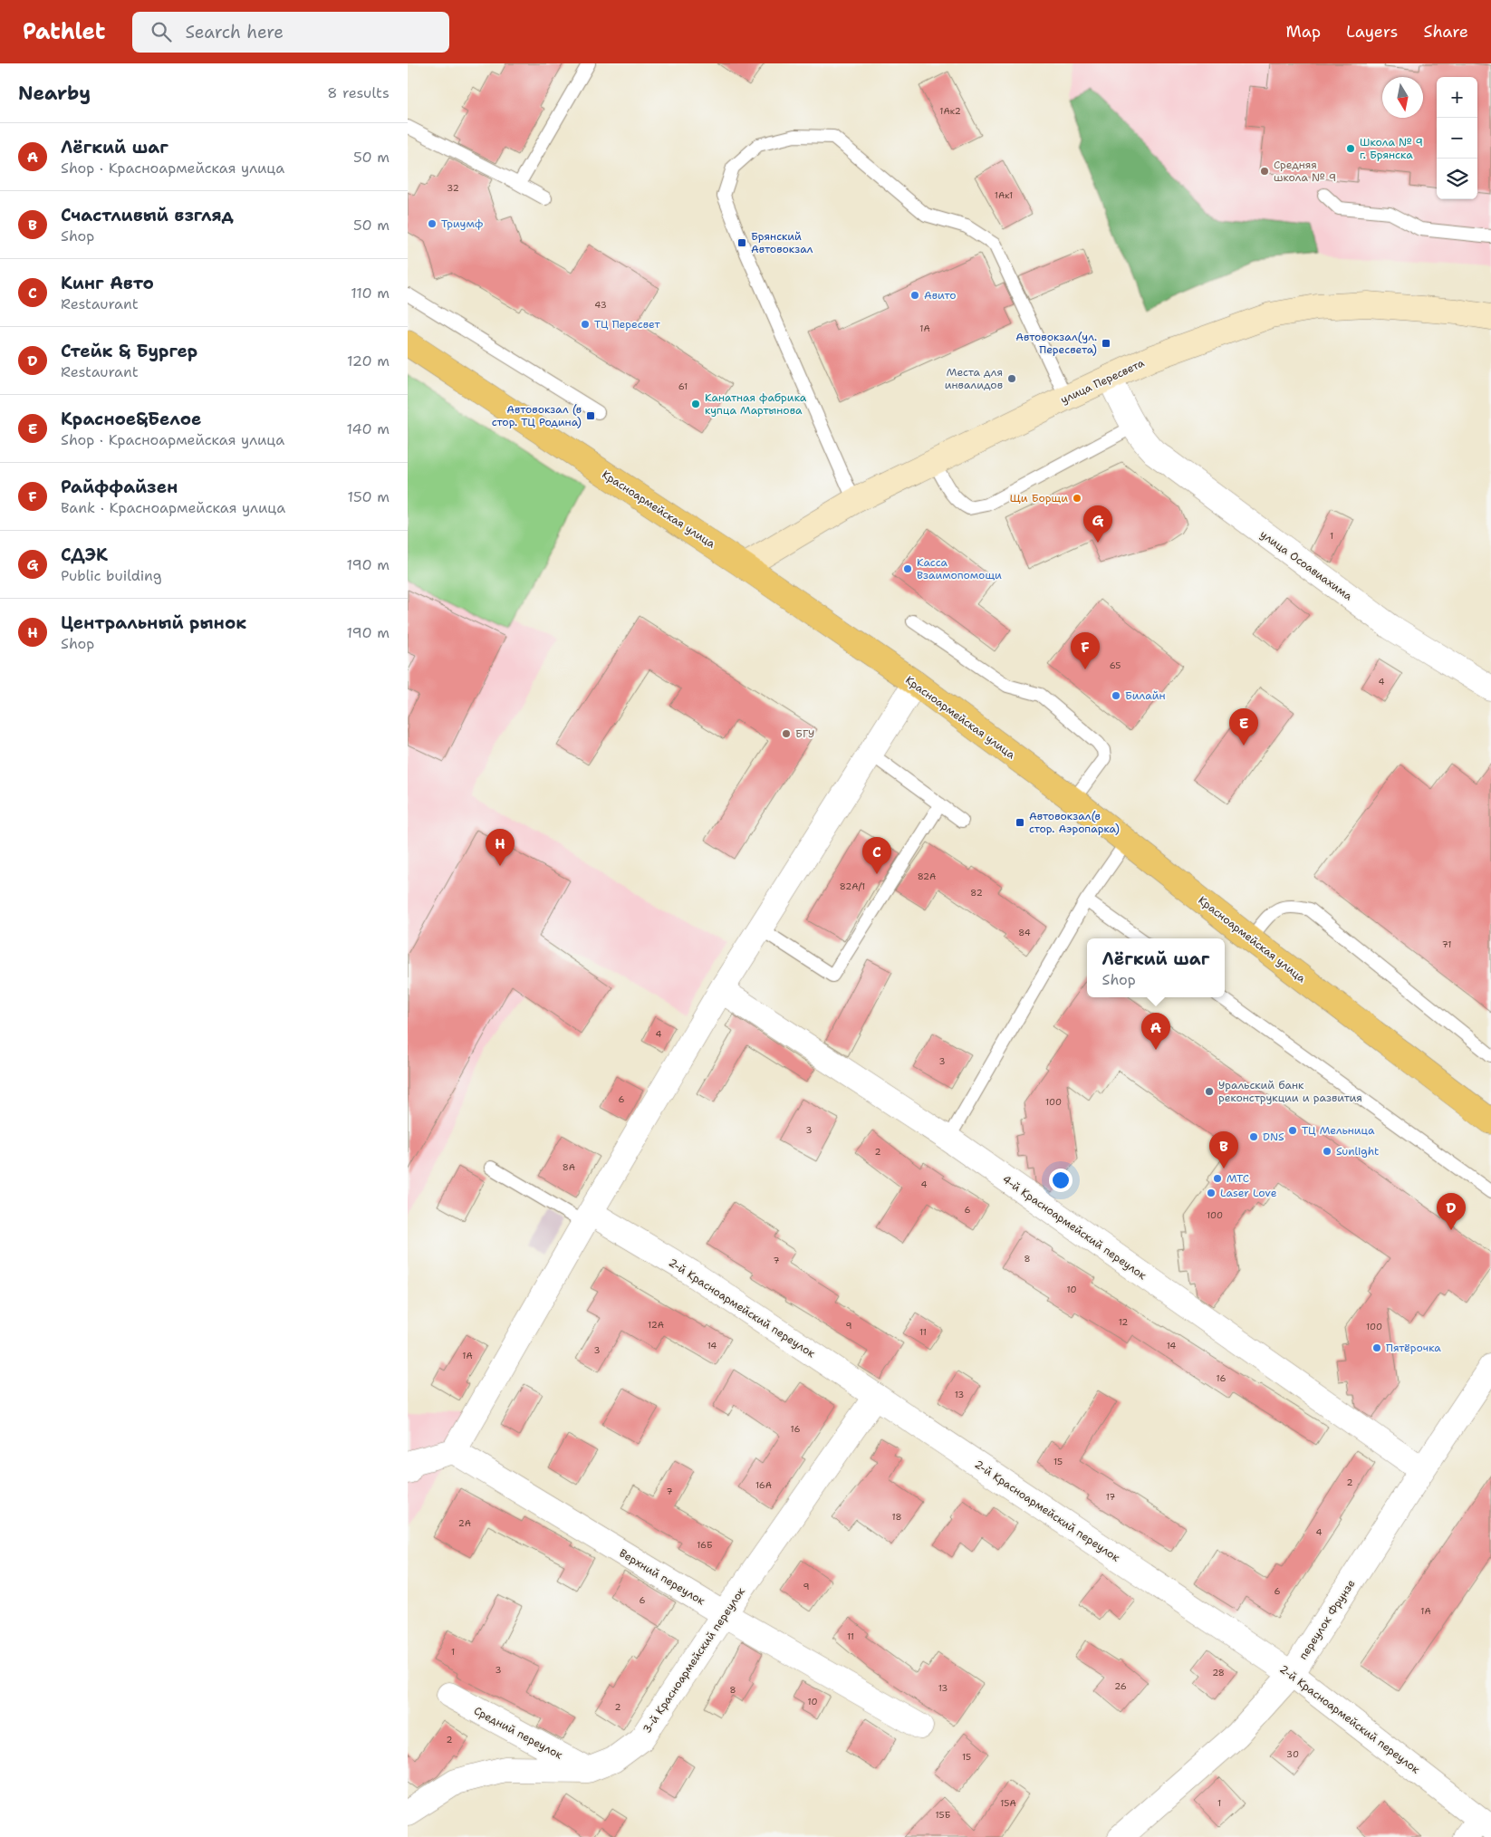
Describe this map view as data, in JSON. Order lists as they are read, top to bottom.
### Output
{
  "streets": {
    "main road": ["улица Пересвета", "Красноармейская улица"],
    "street": [
      "улица Осоавиахима",
      "4-й Красноармейский переулок",
      "2-й Красноармейский переулок",
      "Верхний переулок",
      "переулок Фрунзе",
      "3-й Красноармейский переулок",
      "Средний переулок"
    ]
  },
  "crossings": [
    ["улица Пересвета", "Красноармейская улица"],
    ["улица Пересвета", "улица Осоавиахима"],
    ["4-й Красноармейский переулок", "переулок Фрунзе"],
    ["2-й Красноармейский переулок", "переулок Фрунзе"],
    ["2-й Красноармейский переулок", "3-й Красноармейский переулок"],
    ["Верхний переулок", "3-й Красноармейский переулок"],
    ["3-й Красноармейский переулок", "Средний переулок"]
  ],
  "places": {
    "other": [
      "Школа № 9 г. Брянска",
      "Средняя школа № 9",
      "Триумф",
      "Авито",
      "ТЦ Пересвет",
      "Места для инвалидов",
      "Канатная фабрика купца Мартынова",
      "Щи Борщи",
      "Касса Взаимопомощи",
      "Билайн",
      "БГУ",
      "Уральский банк реконструкции и развития",
      "ТЦ Мельница",
      "DNS",
      "Sunlight",
      "МТС",
      "Laser Love",
      "Пятёрочка"
    ],
    "transit": [
      "Брянский Автовокзал",
      "Автовокзал(ул. Пересвета)",
      "Автовокзал (в стор. ТЦ Родина)",
      "Автовокзал(в стор. Аэропарка)"
    ]
  },
  "house_numbers": [
    "1Ак2",
    "32",
    "1Ак1",
    "43",
    "1А",
    "61",
    "1",
    "65",
    "4",
    "82А",
    "82А/1",
    "82",
    "84",
    "71",
    "4",
    "3",
    "6",
    "100",
    "3",
    "2",
    "8А",
    "4",
    "6",
    "100",
    "8",
    "7",
    "10",
    "12",
    "12А",
    "9",
    "100",
    "11",
    "14",
    "14",
    "3",
    "1А",
    "16",
    "13",
    "16",
    "15",
    "2",
    "16А",
    "7",
    "17",
    "18",
    "2А",
    "4",
    "16Б",
    "9",
    "6",
    "6",
    "1А",
    "11",
    "1",
    "3",
    "28",
    "26",
    "13",
    "8",
    "10",
    "2",
    "2",
    "30",
    "15",
    "15А",
    "1",
    "15Б"
  ],
  "north": "bottom",
  "page": {
    "header": "Pathlet",
    "search": "Search here",
    "nav": ["Map", "Layers", "Share"],
    "heading": ["Nearby", "8 results"],
    "map_buttons": ["+", "−"],
    "list": [
      {
        "mark": "A",
        "name": "Лёгкий шаг",
        "note": "Shop · Красноармейская улица",
        "value": "50 m"
      },
      {
        "mark": "B",
        "name": "Счастливый взгляд",
        "note": "Shop",
        "value": "50 m"
      },
      {
        "mark": "C",
        "name": "Кинг Авто",
        "note": "Restaurant",
        "value": "110 m"
      },
      {
        "mark": "D",
        "name": "Стейк & Бургер",
        "note": "Restaurant",
        "value": "120 m"
      },
      {
        "mark": "E",
        "name": "Красное&Белое",
        "note": "Shop · Красноармейская улица",
        "value": "140 m"
      },
      {
        "mark": "F",
        "name": "Райффайзен",
        "note": "Bank · Красноармейская улица",
        "value": "150 m"
      },
      {
        "mark": "G",
        "name": "СДЭК",
        "note": "Public building",
        "value": "190 m"
      },
      {
        "mark": "H",
        "name": "Центральный рынок",
        "note": "Shop",
        "value": "190 m"
      }
    ],
    "pins": [
      "G",
      "F",
      "E",
      "H",
      "C",
      "A",
      "B",
      "D"
    ],
    "popup": ["Лёгкий шаг", "Shop"]
  }
}
